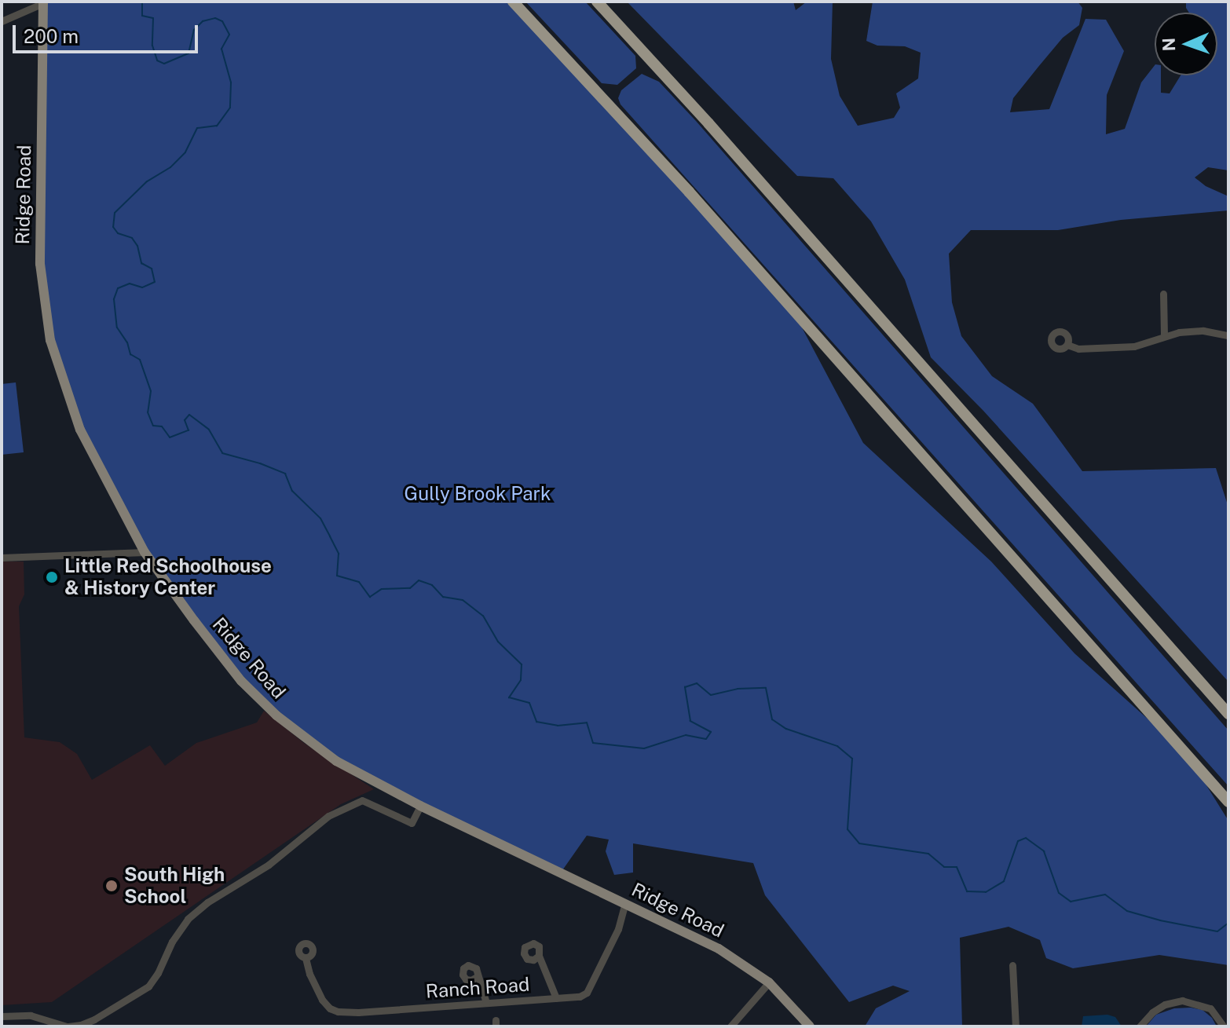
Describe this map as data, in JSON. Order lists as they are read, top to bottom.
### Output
{
  "streets": {
    "main road": ["Ridge Road"],
    "street": ["Ranch Road"]
  },
  "crossings": [
    ["Ridge Road", "Ranch Road"]
  ],
  "parks": ["Gully Brook Park"],
  "places": ["Little Red Schoolhouse & History Center", "South High School"],
  "scale_bar": "200 m",
  "north": "left"
}
